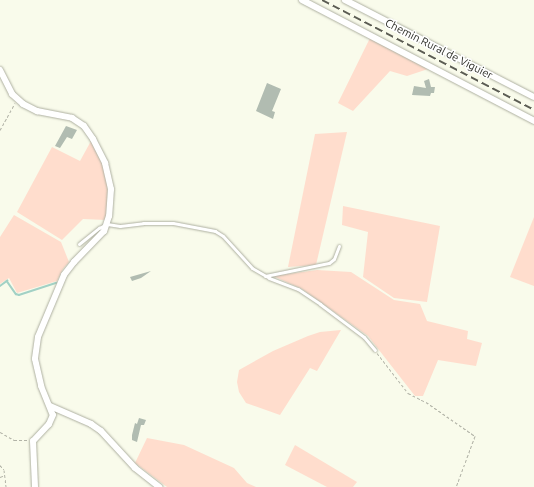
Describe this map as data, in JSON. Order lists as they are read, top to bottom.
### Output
{
  "streets": {
    "street": ["Chemin Rural de Viguier"]
  }
}
